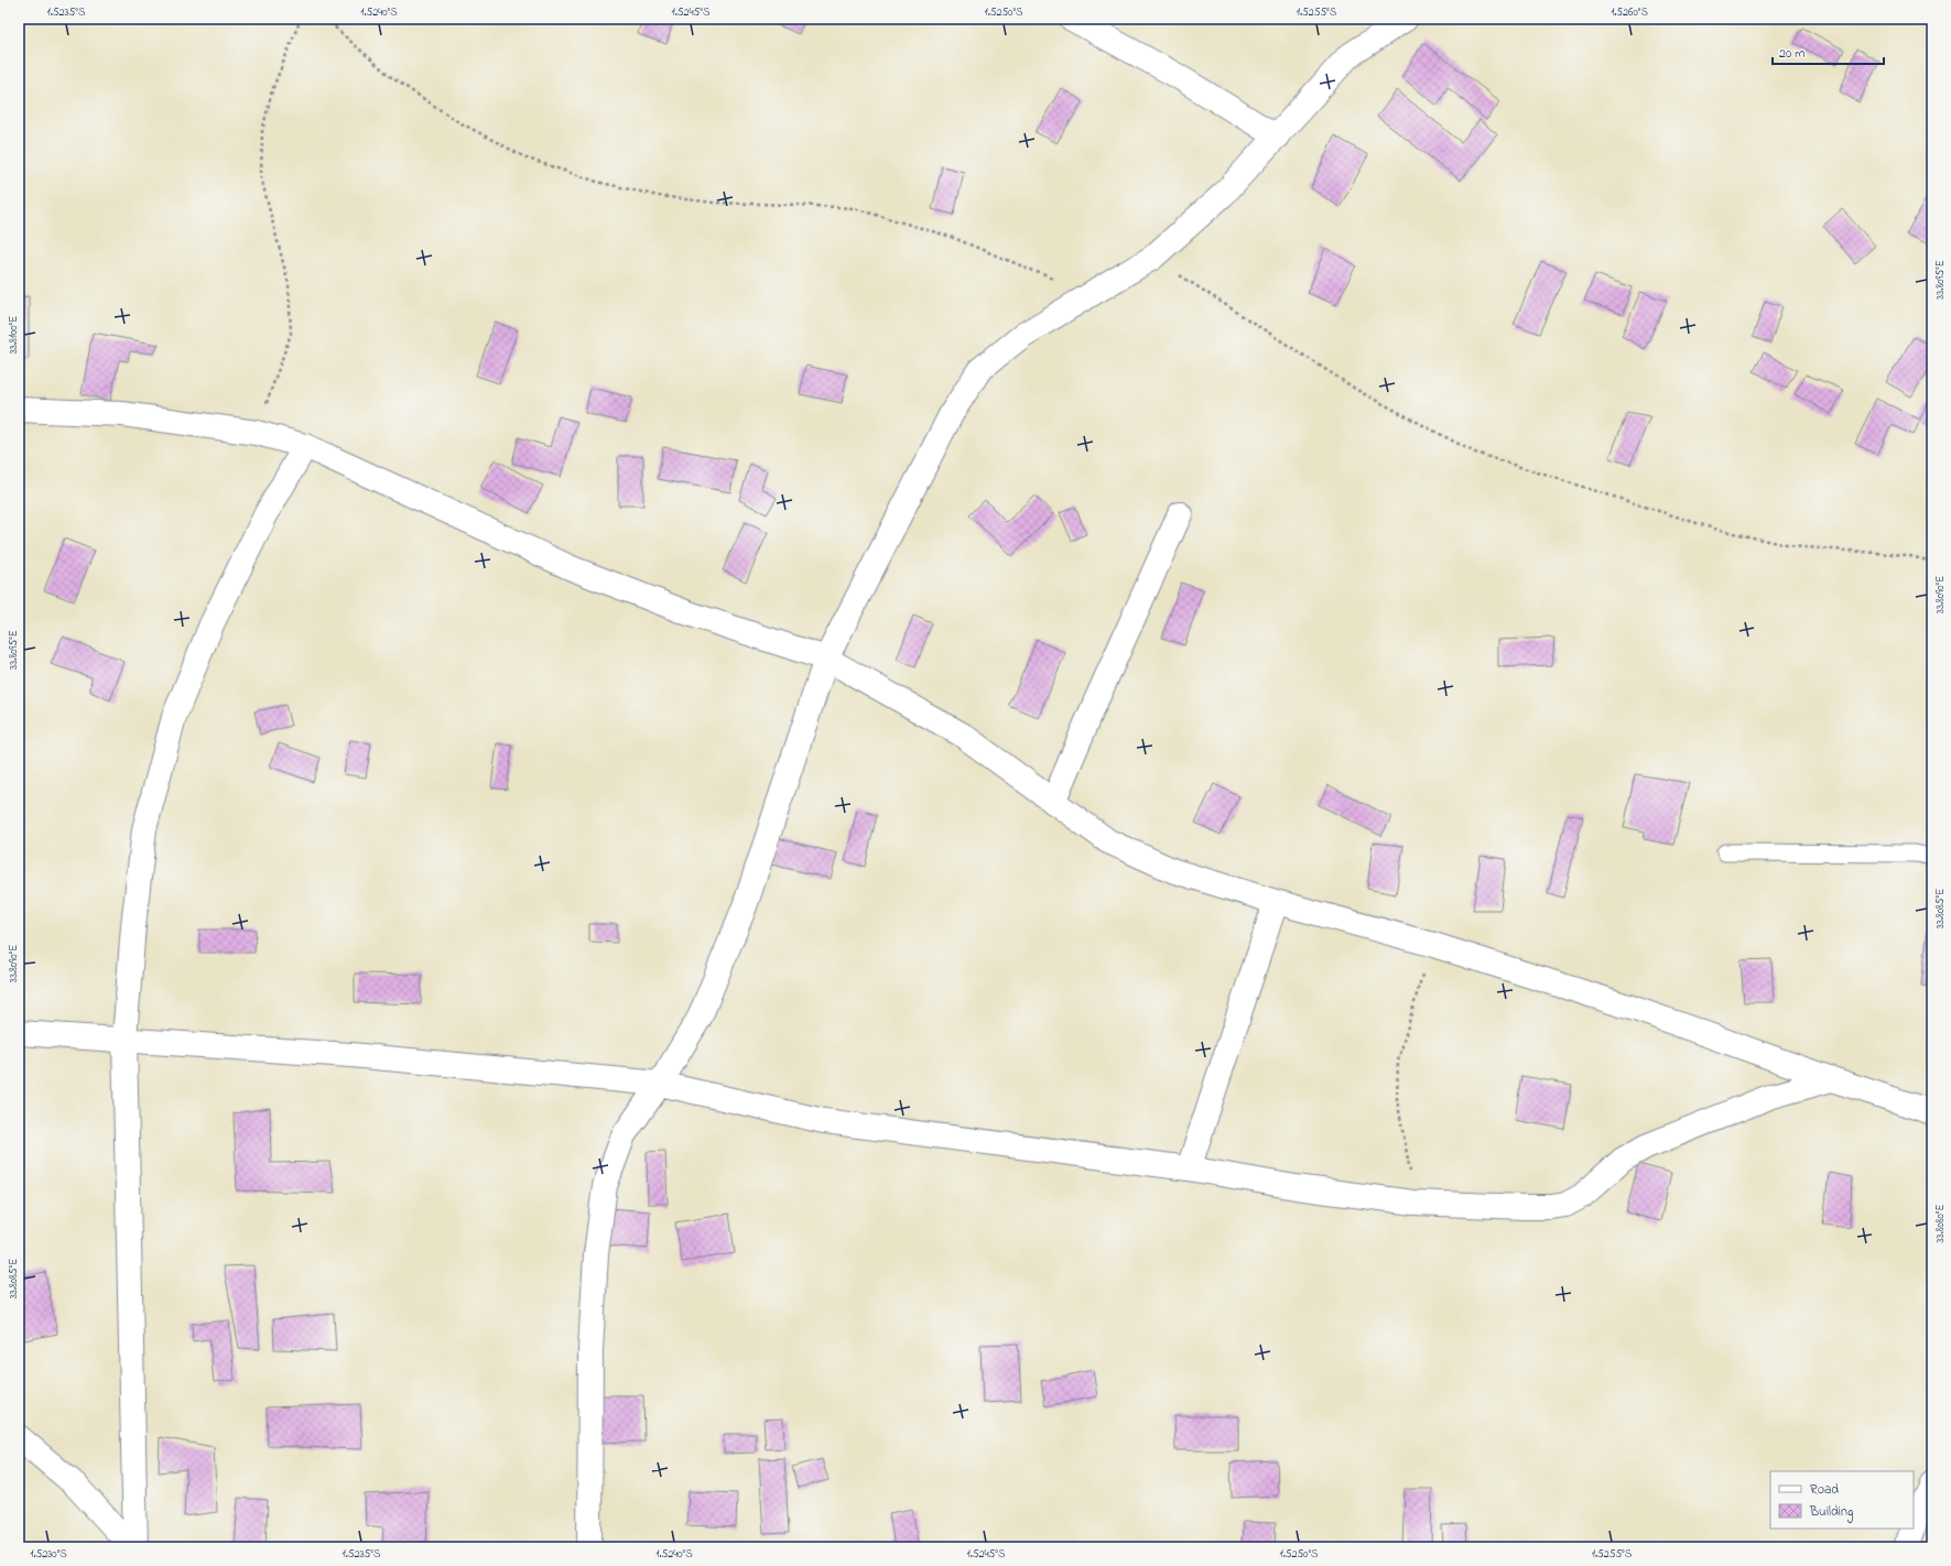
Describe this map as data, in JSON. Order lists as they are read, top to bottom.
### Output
{
  "legend": ["Road", "Building"],
  "scale_bar": "20 m",
  "coordinates": [
    "1.5235°S",
    "1.5240°S",
    "1.5245°S",
    "1.5250°S",
    "1.5255°S",
    "1.5260°S",
    "33.8095°E",
    "33.8100°E",
    "33.8090°E",
    "33.8085°E",
    "33.8080°E",
    "1.5230°S"
  ]
}
